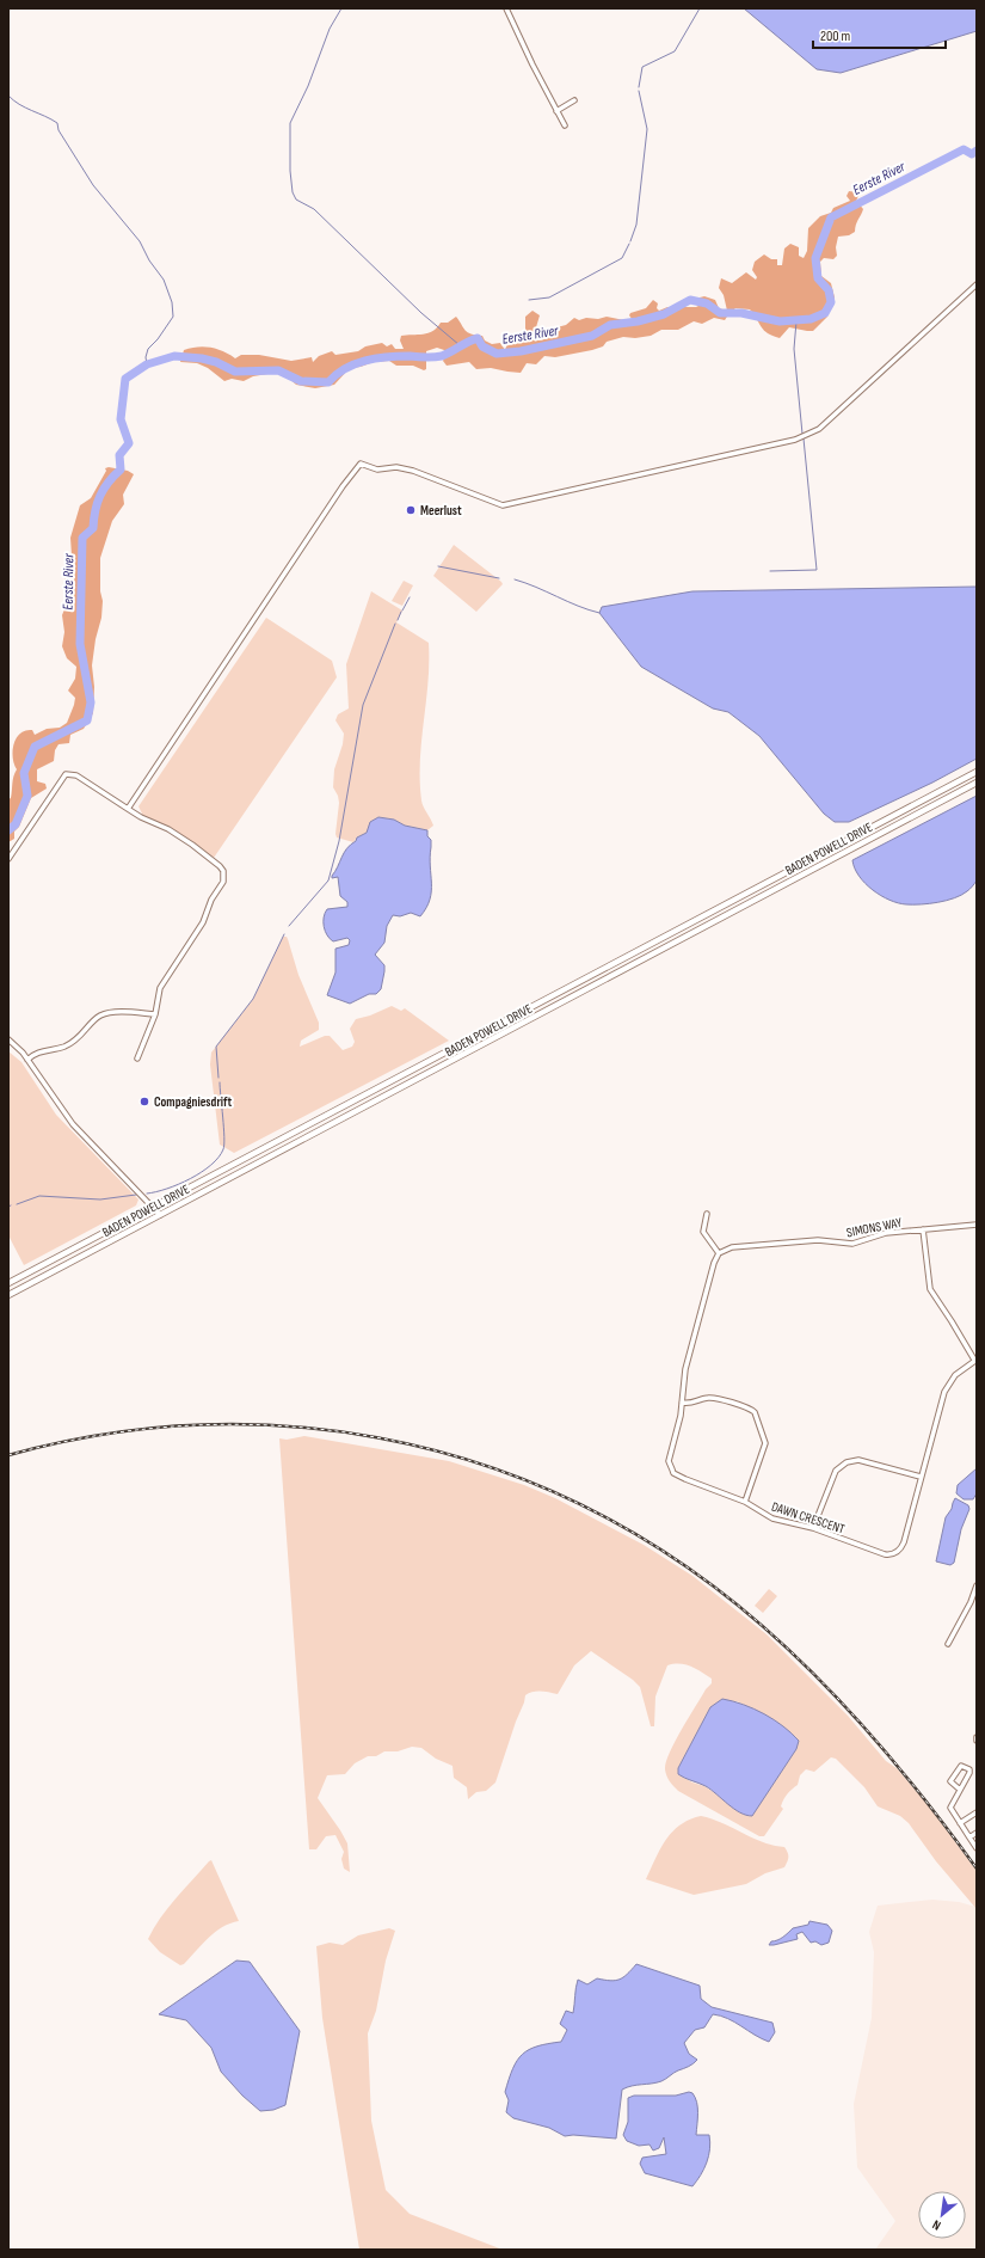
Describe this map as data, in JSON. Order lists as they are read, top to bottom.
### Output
{
  "streets": {
    "main road": ["BADEN POWELL DRIVE"],
    "street": ["SIMONS WAY", "DAWN CRESCENT"]
  },
  "crossings": [
    ["SIMONS WAY", "DAWN CRESCENT"]
  ],
  "water": ["Eerste River"],
  "places": ["Meerlust", "Compagniesdrift"],
  "scale_bar": "200 m",
  "north": "bottom left"
}
